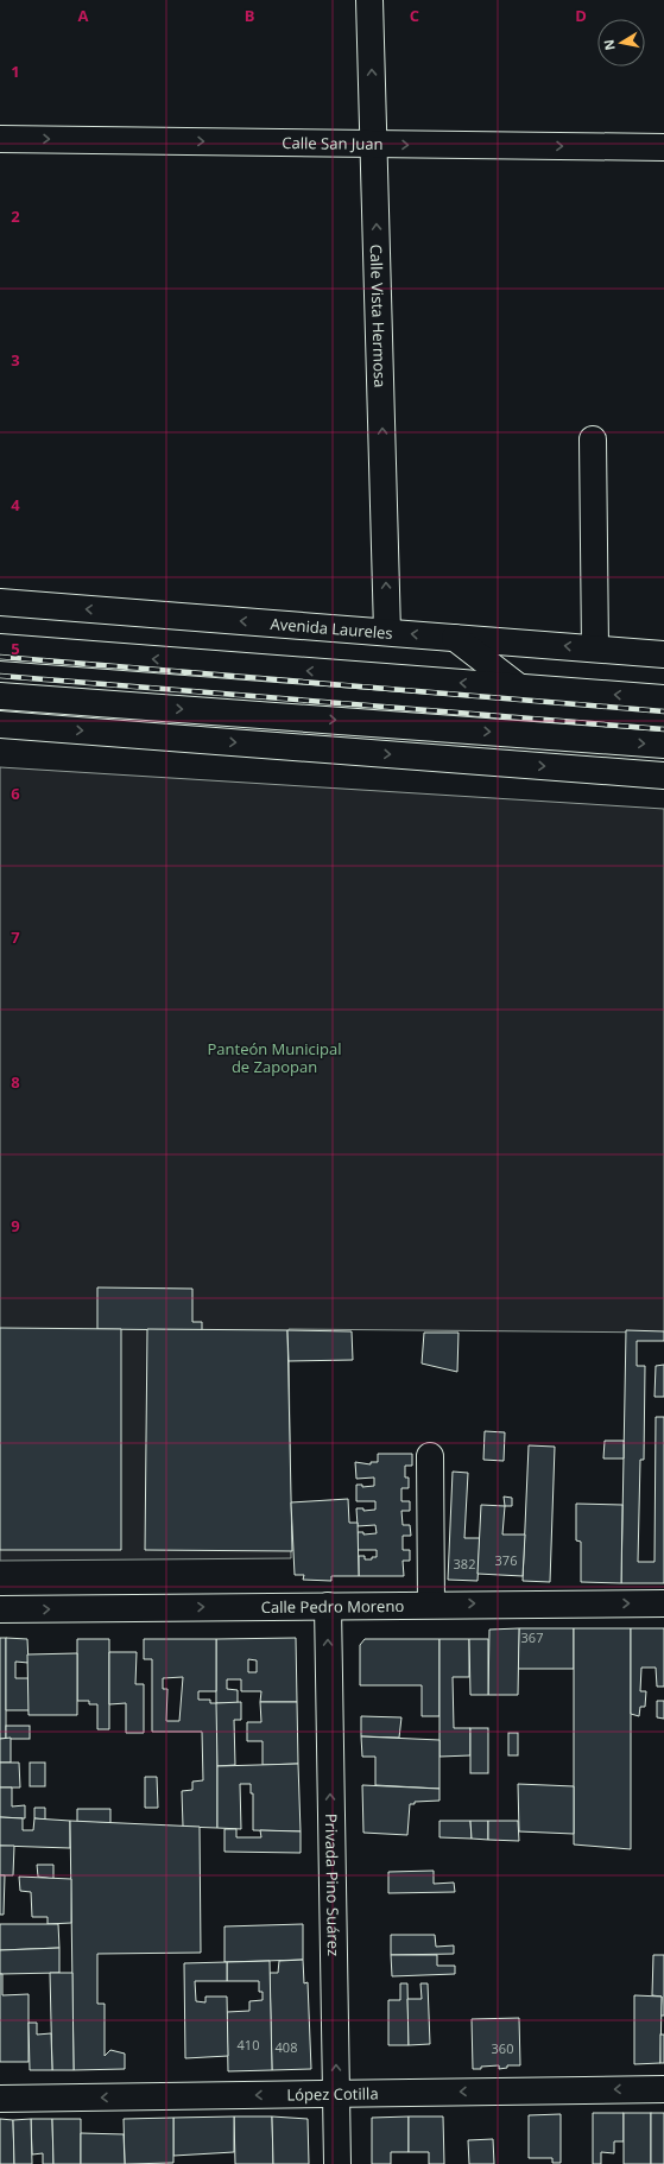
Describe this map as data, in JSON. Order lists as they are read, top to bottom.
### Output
{
  "streets": {
    "street": [
      "Calle San Juan",
      "Calle Vista Hermosa",
      "Avenida Laureles",
      "Calle Pedro Moreno",
      "Privada Pino Suárez",
      "López Cotilla"
    ]
  },
  "crossings": [
    ["Calle San Juan", "Calle Vista Hermosa"],
    ["Calle Vista Hermosa", "Avenida Laureles"],
    ["Calle Pedro Moreno", "Privada Pino Suárez"],
    ["Privada Pino Suárez", "López Cotilla"]
  ],
  "one_way": [
    "Calle San Juan",
    "Calle Vista Hermosa",
    "Calle Pedro Moreno",
    "Privada Pino Suárez",
    "López Cotilla"
  ],
  "parks": ["Panteón Municipal de Zapopan"],
  "house_numbers": [
    "376",
    "382",
    "367",
    "410",
    "408",
    "360"
  ],
  "north": "left",
  "grid": {
    "columns": [
      "A",
      "B",
      "C",
      "D"
    ],
    "rows": [
      "1",
      "2",
      "3",
      "4",
      "5",
      "6",
      "7",
      "8",
      "9"
    ]
  }
}
